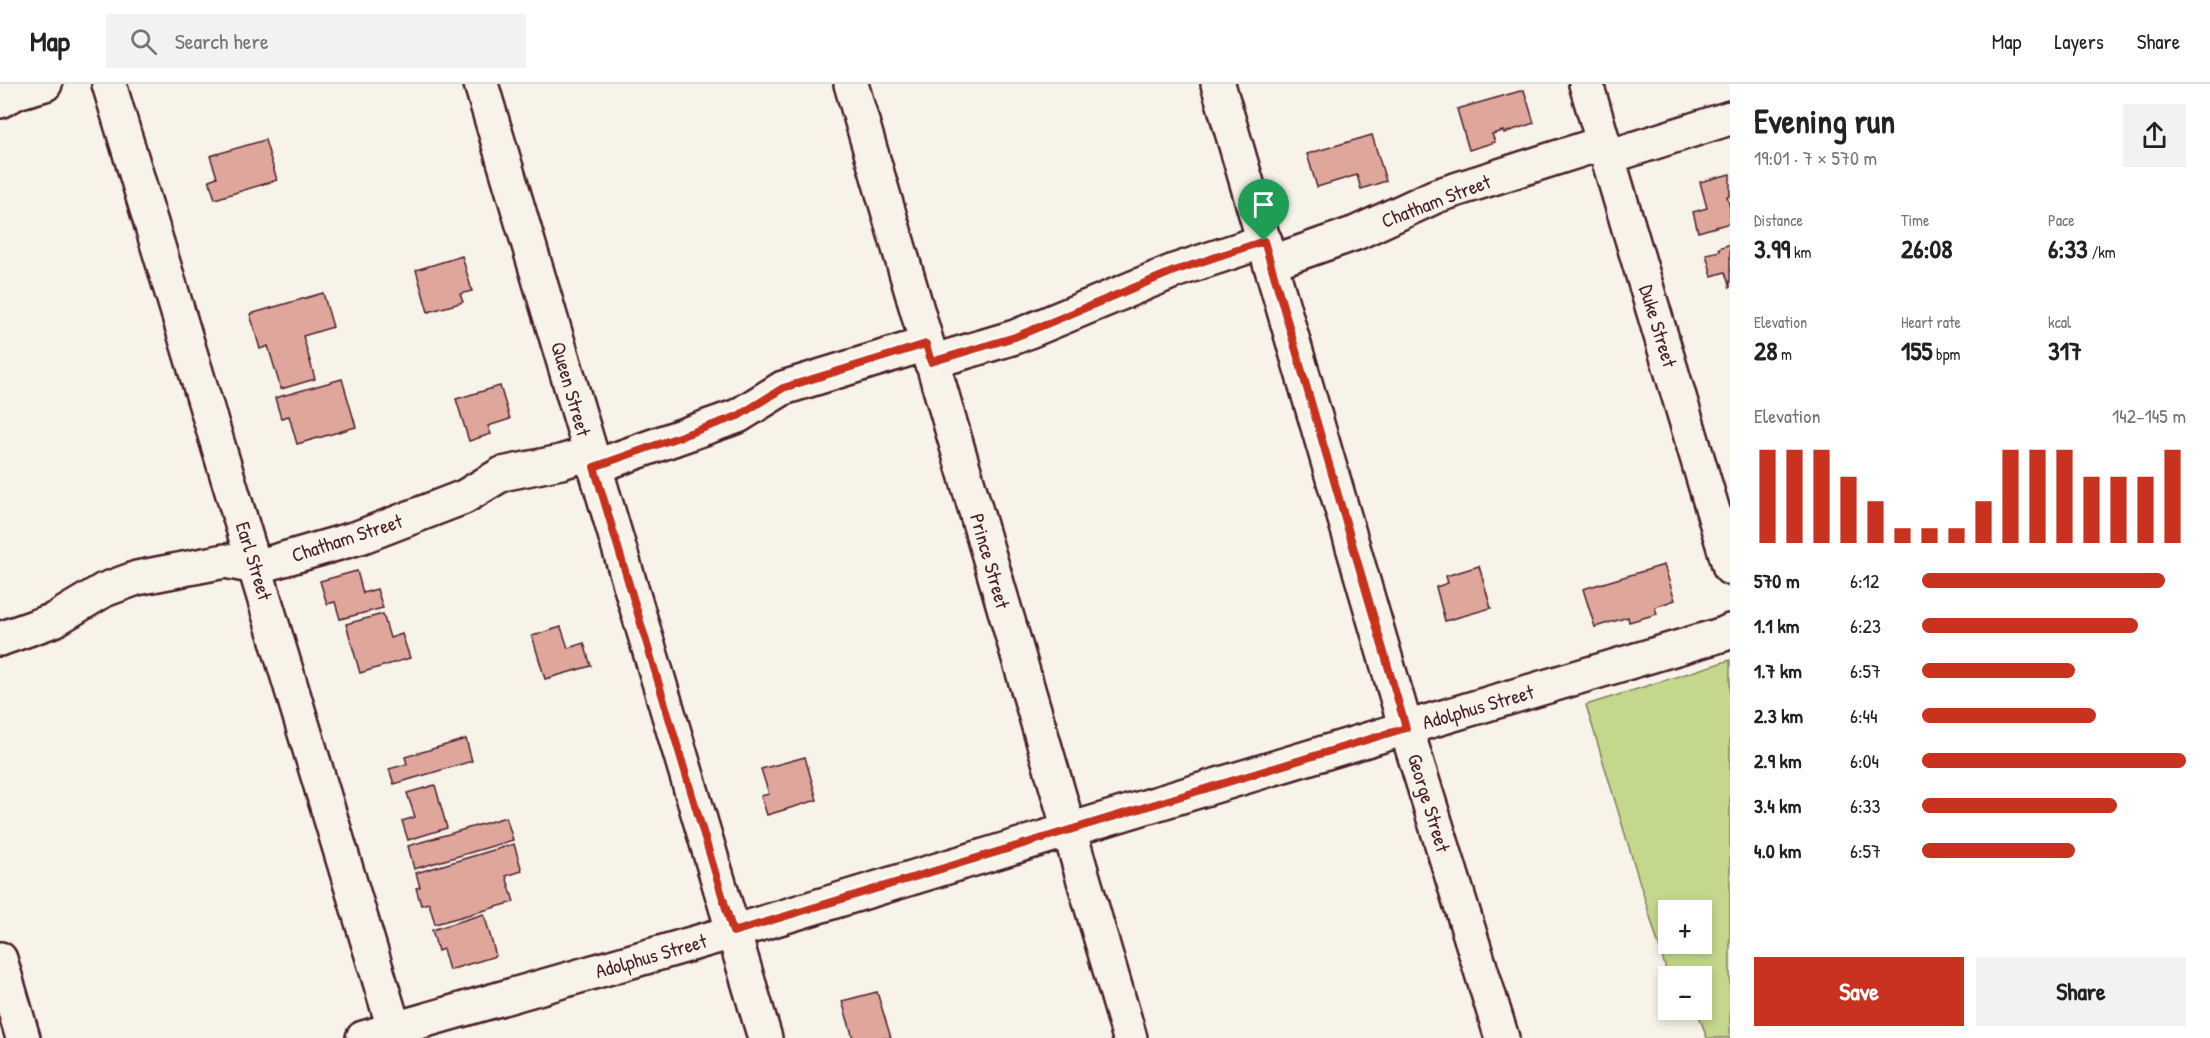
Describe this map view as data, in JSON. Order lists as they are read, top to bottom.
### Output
{
  "streets": {
    "street": [
      "Chatham Street",
      "Duke Street",
      "Queen Street",
      "Earl Street",
      "Prince Street",
      "Adolphus Street",
      "George Street"
    ]
  },
  "crossings": [
    ["Chatham Street", "Duke Street"],
    ["Chatham Street", "Queen Street"],
    ["Chatham Street", "Earl Street"],
    ["Chatham Street", "Prince Street"],
    ["Chatham Street", "George Street"],
    ["Queen Street", "Adolphus Street"],
    ["Earl Street", "Adolphus Street"],
    ["Prince Street", "Adolphus Street"],
    ["Adolphus Street", "George Street"]
  ],
  "page": {
    "header": "Map",
    "search": "Search here",
    "nav": ["Map", "Layers", "Share"],
    "heading": ["Evening run", "19:01 · 7 × 570 m"],
    "stats": [
      ["Distance", "3.99 km"],
      ["Time", "26:08"],
      ["Pace", "6:33 /km"],
      ["Elevation", "28 m"],
      ["Heart rate", "155 bpm"],
      ["kcal", "317"]
    ],
    "chart": ["Elevation", "142–145 m"],
    "list": [
      {
        "name": "570 m",
        "note": "6:12"
      },
      {
        "name": "1.1 km",
        "note": "6:23"
      },
      {
        "name": "1.7 km",
        "note": "6:57"
      },
      {
        "name": "2.3 km",
        "note": "6:44"
      },
      {
        "name": "2.9 km",
        "note": "6:04"
      },
      {
        "name": "3.4 km",
        "note": "6:33"
      },
      {
        "name": "4.0 km",
        "note": "6:57"
      }
    ],
    "map_buttons": ["+", "−"],
    "buttons": ["Save", "Share"]
  }
}
